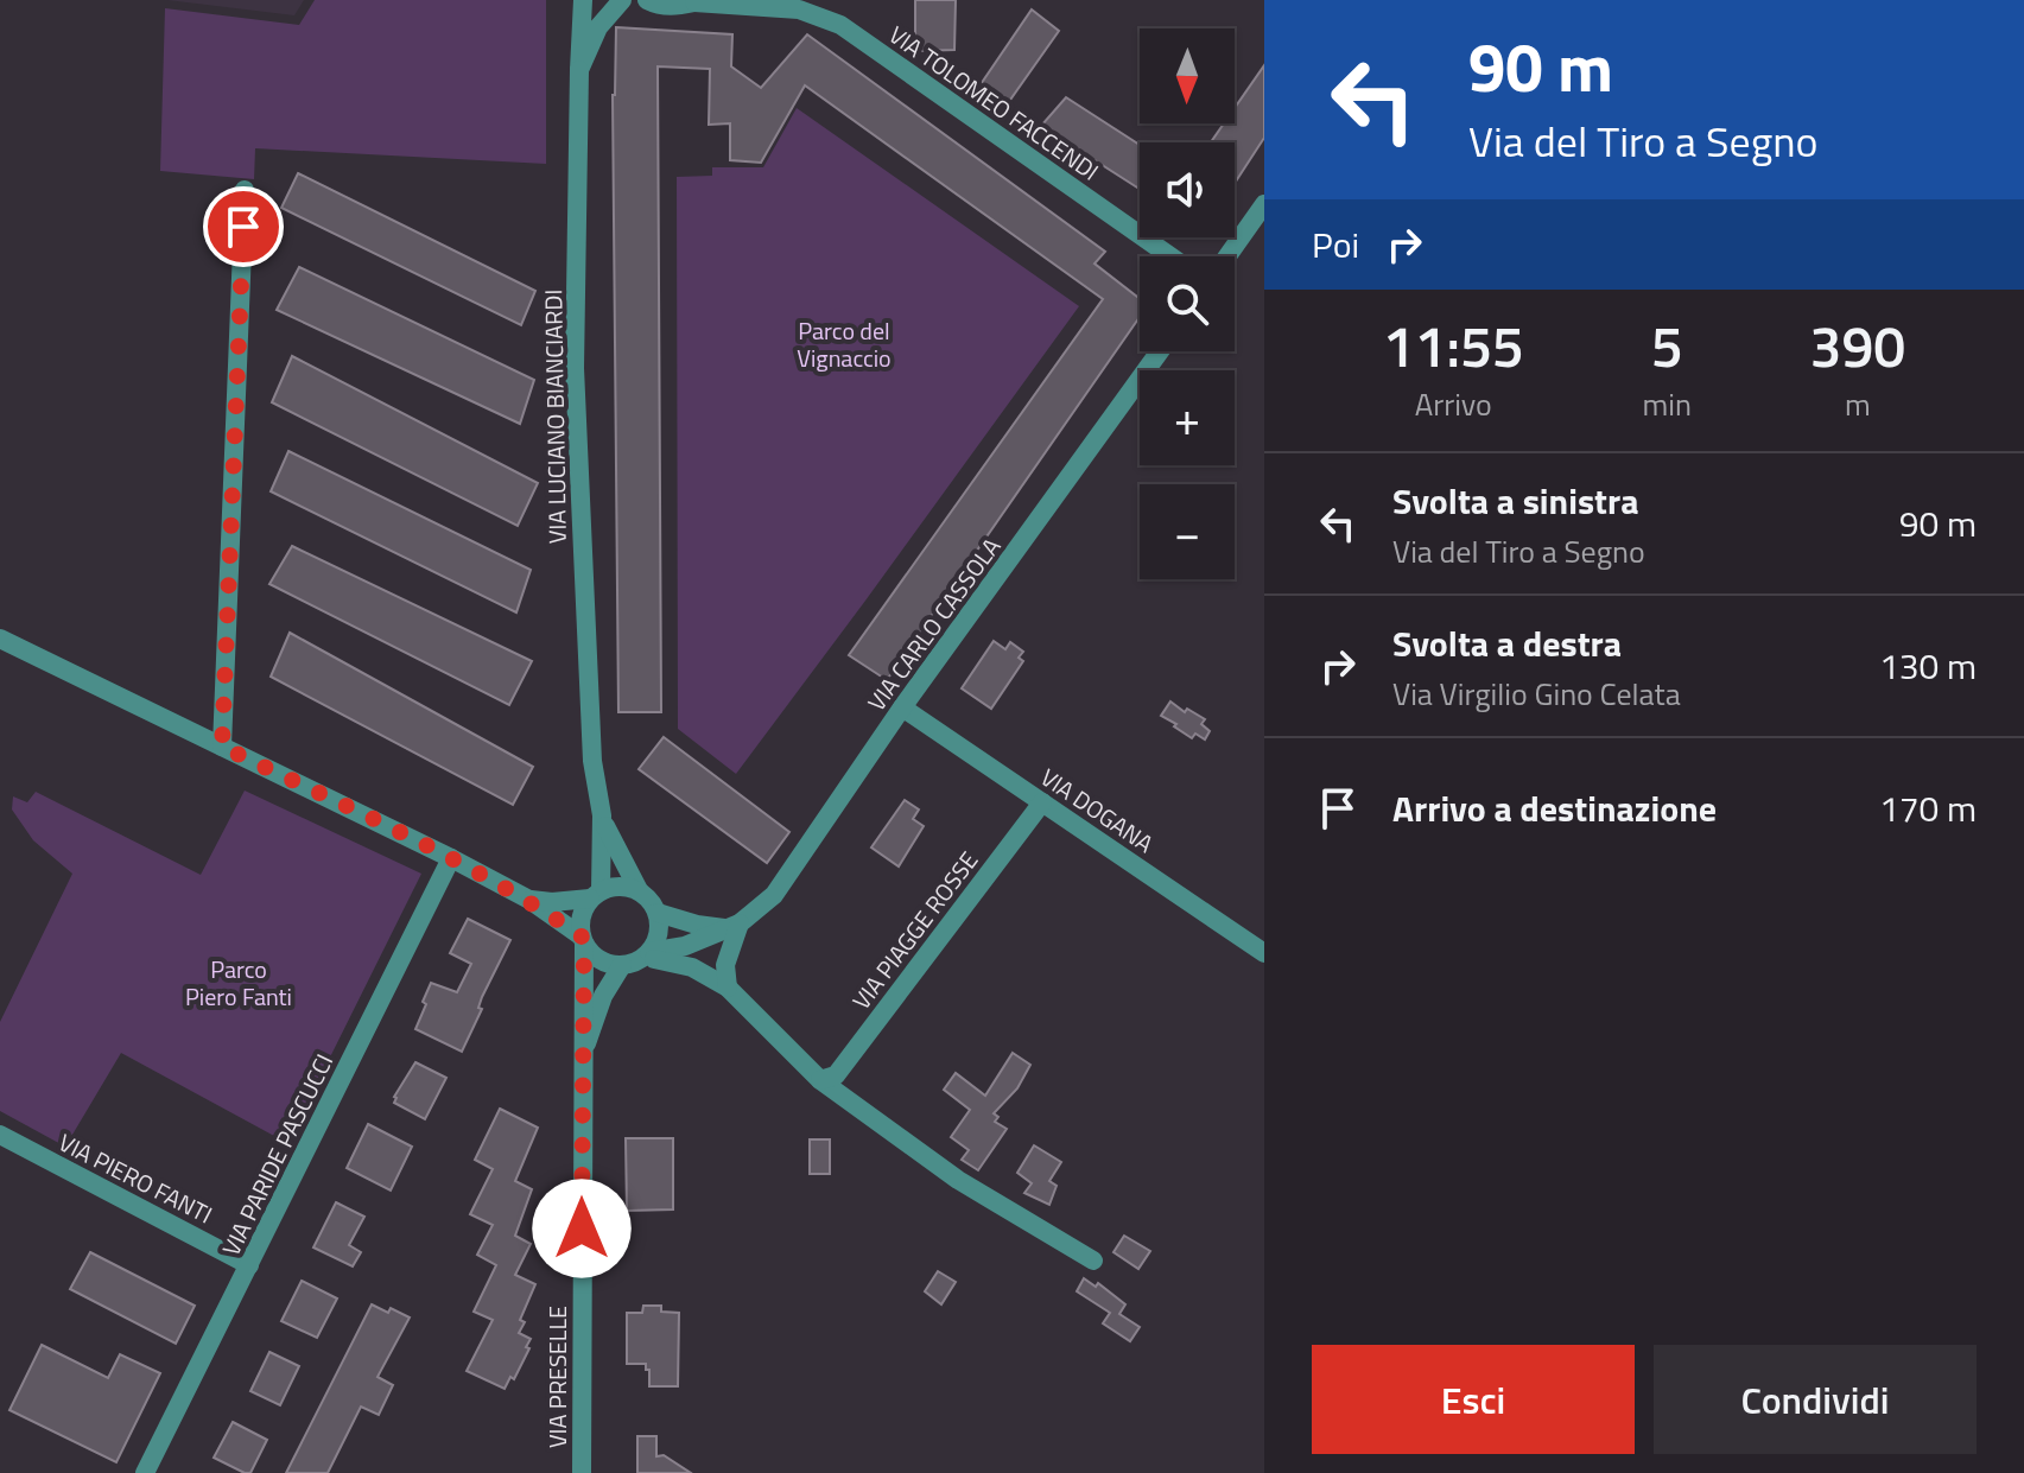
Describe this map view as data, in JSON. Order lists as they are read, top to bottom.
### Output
{
  "streets": {
    "street": [
      "VIA TOLOMEO FACCENDI",
      "VIA LUCIANO BIANCIARDI",
      "VIA CARLO CASSOLA",
      "VIA DOGANA",
      "VIA PIAGGE ROSSE",
      "VIA PARIDE PASCUCCI",
      "VIA PIERO FANTI",
      "VIA PRESELLE"
    ]
  },
  "crossings": [
    ["VIA CARLO CASSOLA", "VIA DOGANA"],
    ["VIA CARLO CASSOLA", "VIA PRESELLE"],
    ["VIA DOGANA", "VIA PIAGGE ROSSE"],
    ["VIA PARIDE PASCUCCI", "VIA PIERO FANTI"]
  ],
  "parks": ["Parco del Vignaccio", "Parco Piero Fanti"],
  "north": "bottom",
  "page": {
    "turn": ["90 m", "Via del Tiro a Segno"],
    "map_buttons": ["+", "−"],
    "then": "Poi",
    "eta": [
      "11:55",
      "Arrivo",
      "5",
      "min",
      "390",
      "m"
    ],
    "list": [
      {
        "name": "Svolta a sinistra",
        "note": "Via del Tiro a Segno",
        "value": "90 m"
      },
      {
        "name": "Svolta a destra",
        "note": "Via Virgilio Gino Celata",
        "value": "130 m"
      },
      {
        "name": "Arrivo a destinazione",
        "value": "170 m"
      }
    ],
    "buttons": ["Esci", "Condividi"]
  }
}
